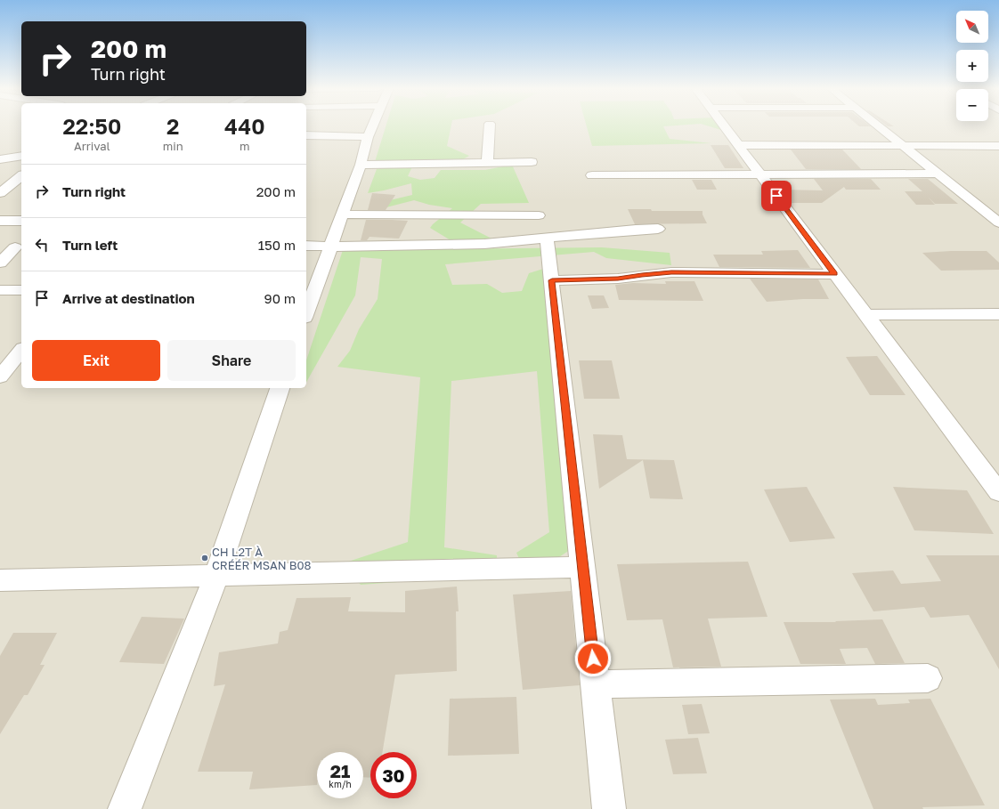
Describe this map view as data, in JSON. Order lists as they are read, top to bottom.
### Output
{
  "places": ["CH L2T À CRÉÉR MSAN B08"],
  "north": "top left",
  "page": {
    "map_buttons": ["+", "−"],
    "turn": ["200 m", "Turn right"],
    "eta": [
      "22:50",
      "Arrival",
      "2",
      "min",
      "440",
      "m"
    ],
    "list": [
      {
        "name": "Turn right",
        "value": "200 m"
      },
      {
        "name": "Turn left",
        "value": "150 m"
      },
      {
        "name": "Arrive at destination",
        "value": "90 m"
      }
    ],
    "buttons": ["Exit", "Share"],
    "speed": "21 km/h",
    "limit": "30"
  }
}
